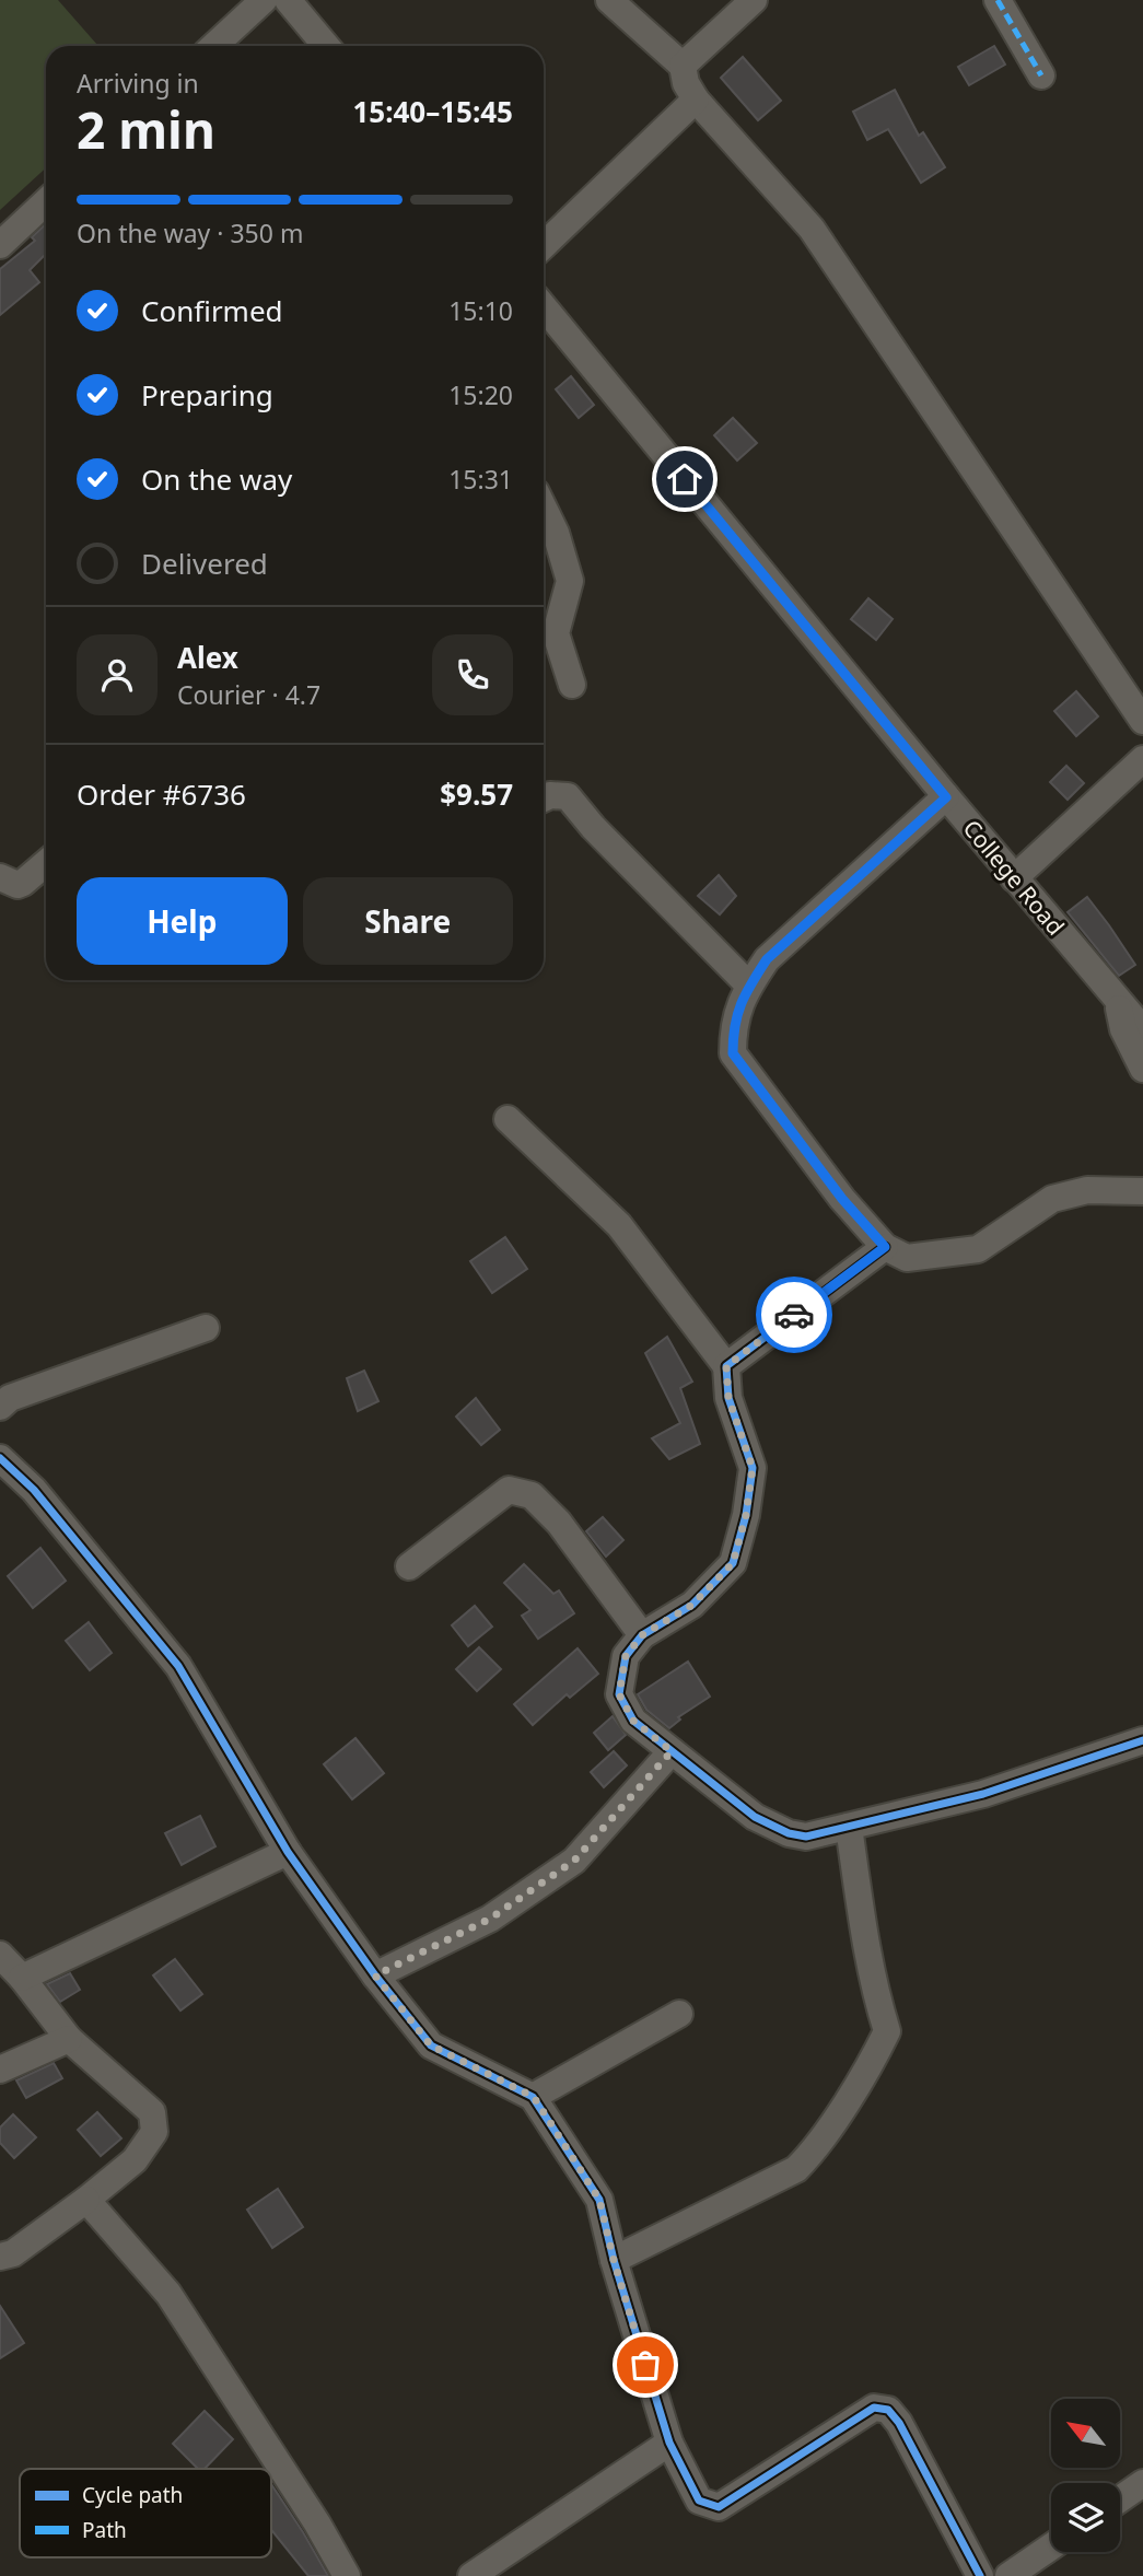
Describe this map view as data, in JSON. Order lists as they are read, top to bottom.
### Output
{
  "streets": {
    "street": ["College Road"]
  },
  "legend": ["Cycle path", "Path"],
  "north": "top left",
  "page": {
    "heading": ["2 min", "Arriving in", "15:40–15:45"],
    "panel": [
      "Alex",
      "Courier · 4.7",
      "Order #6736",
      "$9.57"
    ],
    "bar": "On the way · 350 m",
    "list": [
      ["Confirmed", "15:10"],
      ["Preparing", "15:20"],
      ["On the way", "15:31"],
      "Delivered"
    ],
    "buttons": ["Help", "Share"]
  }
}
